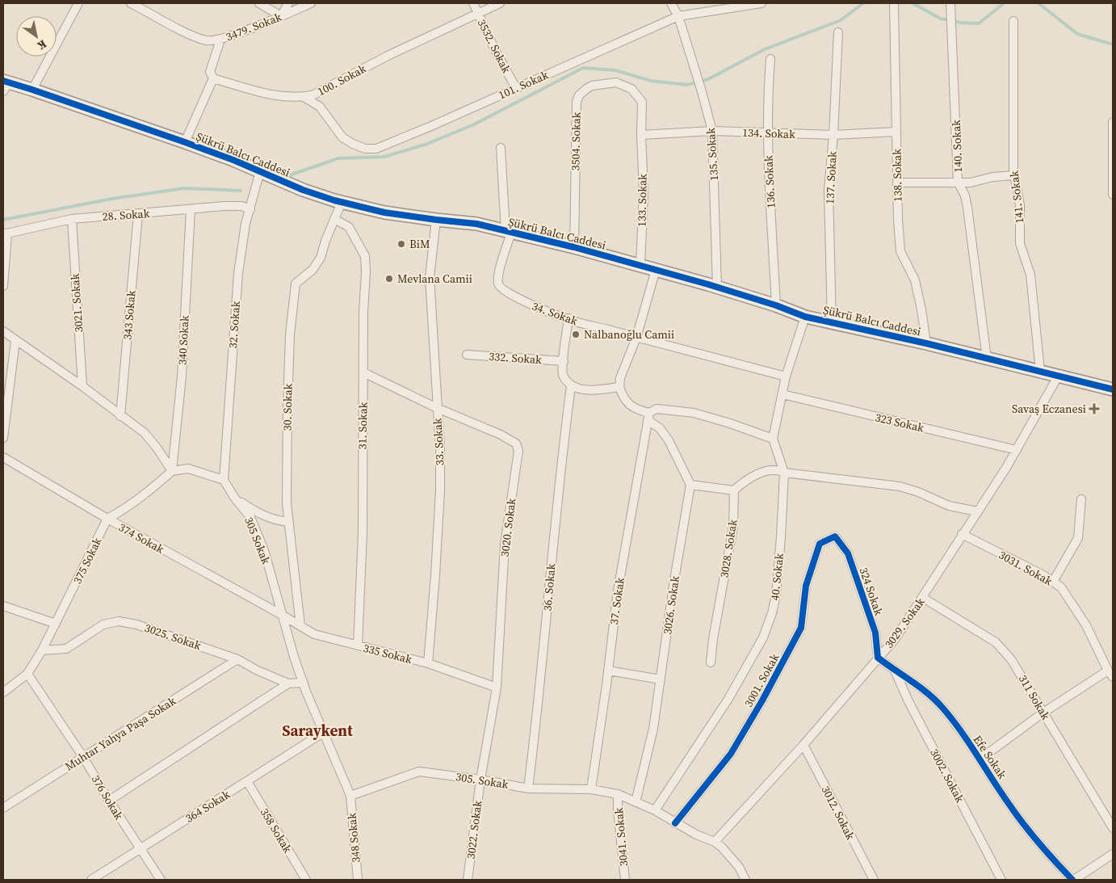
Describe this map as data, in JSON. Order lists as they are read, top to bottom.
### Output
{
  "streets": {
    "street": [
      "3479. Sokak",
      "3532. Sokak",
      "100. Sokak",
      "101. Sokak",
      "134. Sokak",
      "3504. Sokak",
      "140. Sokak",
      "Şükrü Balcı Caddesi",
      "135. Sokak",
      "138. Sokak",
      "137. Sokak",
      "136. Sokak",
      "141. Sokak",
      "133. Sokak",
      "28. Sokak",
      "3021. Sokak",
      "34. Sokak",
      "343 Sokak",
      "32. Sokak",
      "340 Sokak",
      "332. Sokak",
      "30. Sokak",
      "323 Sokak",
      "31. Sokak",
      "33. Sokak",
      "3020. Sokak",
      "374 Sokak",
      "305 Sokak",
      "3028. Sokak",
      "375 Sokak",
      "3031. Sokak",
      "40. Sokak",
      "36. Sokak",
      "324 Sokak",
      "37. Sokak",
      "3026. Sokak",
      "3029. Sokak",
      "3025. Sokak",
      "335 Sokak",
      "3001. Sokak",
      "311 Sokak",
      "Muhtar Yahya Paşa Sokak",
      "Efe Sokak",
      "3002. Sokak",
      "305. Sokak",
      "376 Sokak",
      "364 Sokak",
      "3012. Sokak",
      "3022. Sokak",
      "358 Sokak",
      "3041. Sokak",
      "348 Sokak"
    ]
  },
  "crossings": [
    ["3532. Sokak", "100. Sokak"],
    ["3532. Sokak", "101. Sokak"],
    ["100. Sokak", "101. Sokak"],
    ["101. Sokak", "135. Sokak"],
    ["134. Sokak", "3504. Sokak"],
    ["134. Sokak", "135. Sokak"],
    ["134. Sokak", "138. Sokak"],
    ["134. Sokak", "137. Sokak"],
    ["134. Sokak", "136. Sokak"],
    ["134. Sokak", "133. Sokak"],
    ["3504. Sokak", "Şükrü Balcı Caddesi"],
    ["3504. Sokak", "133. Sokak"],
    ["140. Sokak", "Şükrü Balcı Caddesi"],
    ["Şükrü Balcı Caddesi", "135. Sokak"],
    ["Şükrü Balcı Caddesi", "138. Sokak"],
    ["Şükrü Balcı Caddesi", "137. Sokak"],
    ["Şükrü Balcı Caddesi", "136. Sokak"],
    ["Şükrü Balcı Caddesi", "141. Sokak"],
    ["Şükrü Balcı Caddesi", "133. Sokak"],
    ["Şükrü Balcı Caddesi", "34. Sokak"],
    ["Şükrü Balcı Caddesi", "32. Sokak"],
    ["Şükrü Balcı Caddesi", "30. Sokak"],
    ["Şükrü Balcı Caddesi", "33. Sokak"],
    ["Şükrü Balcı Caddesi", "3029. Sokak"],
    ["28. Sokak", "3021. Sokak"],
    ["28. Sokak", "343 Sokak"],
    ["28. Sokak", "32. Sokak"],
    ["28. Sokak", "340 Sokak"],
    ["32. Sokak", "305 Sokak"],
    ["30. Sokak", "31. Sokak"],
    ["30. Sokak", "335 Sokak"],
    ["323 Sokak", "3029. Sokak"],
    ["31. Sokak", "3020. Sokak"],
    ["31. Sokak", "335 Sokak"],
    ["33. Sokak", "3020. Sokak"],
    ["33. Sokak", "335 Sokak"],
    ["3020. Sokak", "335 Sokak"],
    ["3020. Sokak", "305. Sokak"],
    ["3020. Sokak", "3022. Sokak"],
    ["374 Sokak", "305 Sokak"],
    ["374 Sokak", "375 Sokak"],
    ["374 Sokak", "335 Sokak"],
    ["305 Sokak", "3025. Sokak"],
    ["305 Sokak", "335 Sokak"],
    ["305 Sokak", "305. Sokak"],
    ["305 Sokak", "364 Sokak"],
    ["305 Sokak", "348 Sokak"],
    ["375 Sokak", "3025. Sokak"],
    ["375 Sokak", "376 Sokak"],
    ["3031. Sokak", "3029. Sokak"],
    ["40. Sokak", "305. Sokak"],
    ["36. Sokak", "305. Sokak"],
    ["324 Sokak", "3029. Sokak"],
    ["324 Sokak", "3001. Sokak"],
    ["324 Sokak", "Efe Sokak"],
    ["37. Sokak", "305. Sokak"],
    ["3026. Sokak", "305. Sokak"],
    ["3029. Sokak", "311 Sokak"],
    ["3029. Sokak", "Efe Sokak"],
    ["3029. Sokak", "305. Sokak"],
    ["3029. Sokak", "3012. Sokak"],
    ["3025. Sokak", "Muhtar Yahya Paşa Sokak"],
    ["3001. Sokak", "305. Sokak"],
    ["Muhtar Yahya Paşa Sokak", "376 Sokak"],
    ["Efe Sokak", "3002. Sokak"],
    ["305. Sokak", "3022. Sokak"],
    ["305. Sokak", "3041. Sokak"],
    ["305. Sokak", "348 Sokak"],
    ["376 Sokak", "364 Sokak"],
    ["364 Sokak", "358 Sokak"]
  ],
  "districts": ["Saraykent"],
  "places": {
    "other": ["BiM", "Mevlana Camii", "Nalbanoğlu Camii"],
    "health": ["Savaş Eczanesi"]
  },
  "north": "bottom right"
}
